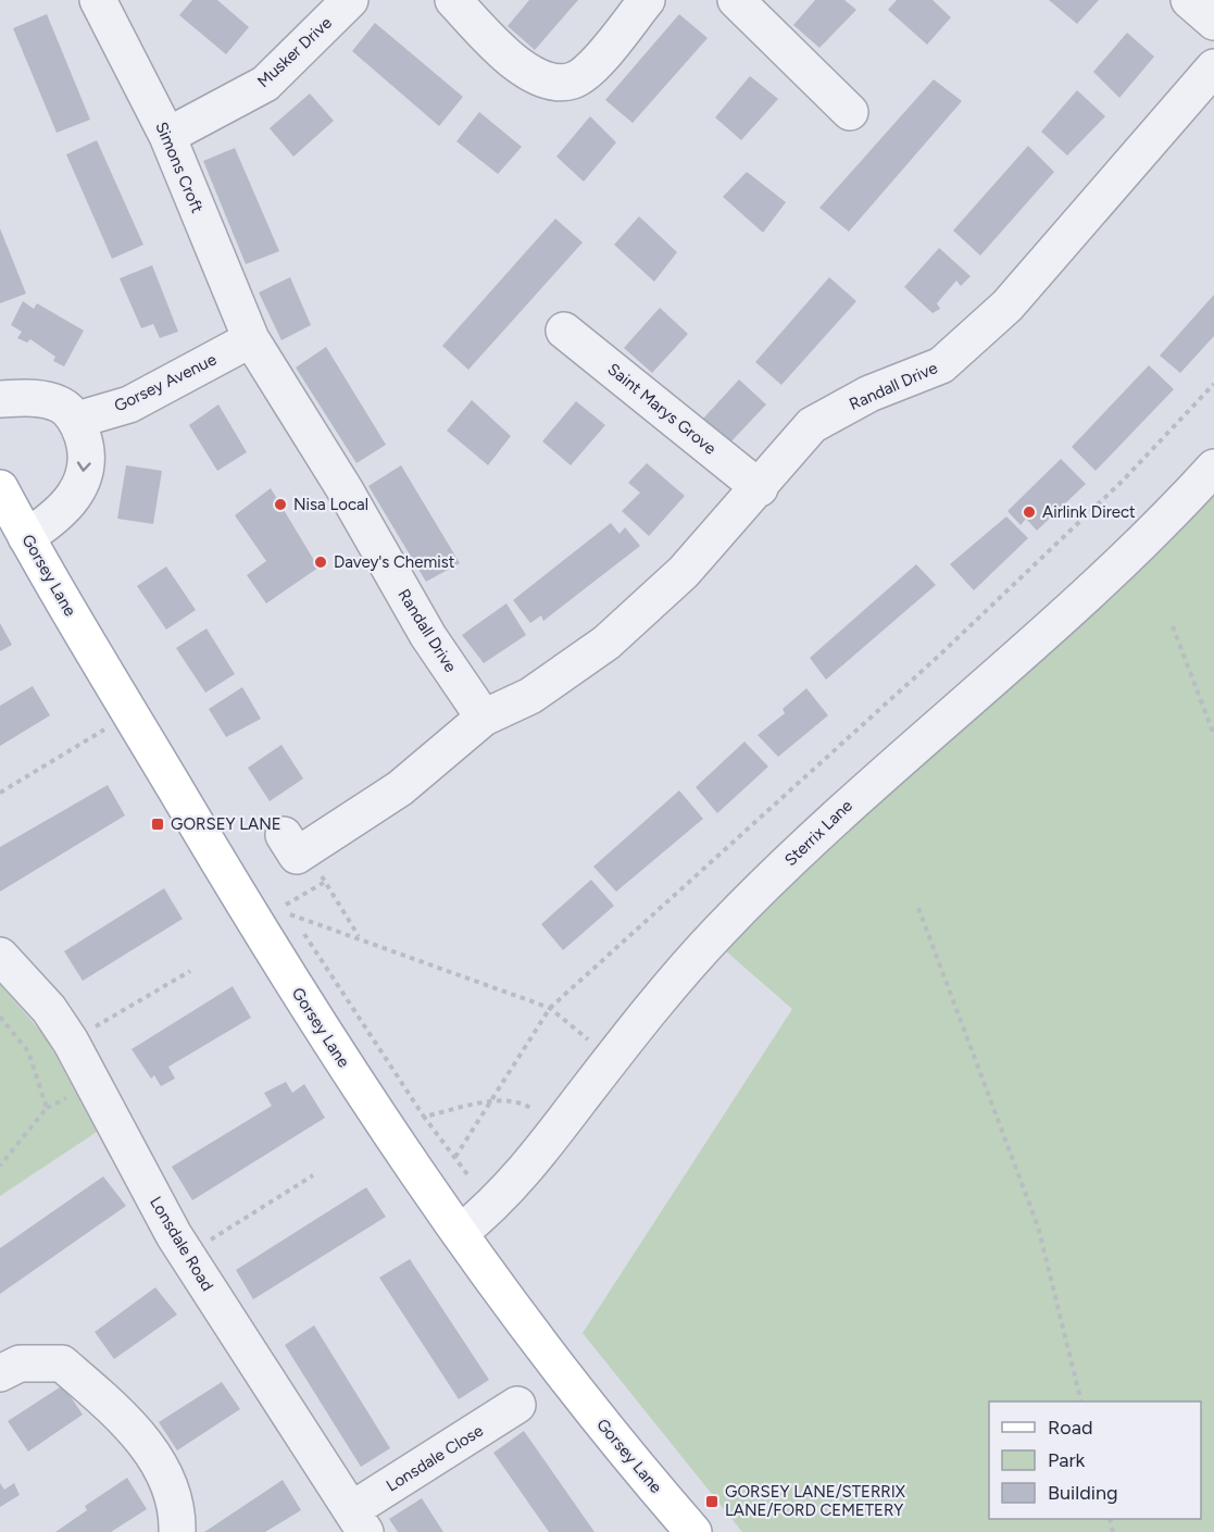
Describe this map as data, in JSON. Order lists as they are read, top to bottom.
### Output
{
  "streets": {
    "main road": ["Gorsey Lane"],
    "street": [
      "Musker Drive",
      "Simons Croft",
      "Gorsey Avenue",
      "Randall Drive",
      "Saint Marys Grove",
      "Sterrix Lane",
      "Lonsdale Road",
      "Lonsdale Close"
    ]
  },
  "crossings": [
    ["Musker Drive", "Simons Croft"],
    ["Simons Croft", "Gorsey Avenue"],
    ["Simons Croft", "Randall Drive"],
    ["Gorsey Avenue", "Randall Drive"],
    ["Randall Drive", "Saint Marys Grove"],
    ["Gorsey Lane", "Sterrix Lane"],
    ["Lonsdale Road", "Lonsdale Close"]
  ],
  "places": {
    "other": ["Nisa Local", "Airlink Direct", "Davey's Chemist"],
    "transit": ["GORSEY LANE", "GORSEY LANE/STERRIX LANE/FORD CEMETERY"]
  },
  "legend": ["Road", "Park", "Building"]
}
